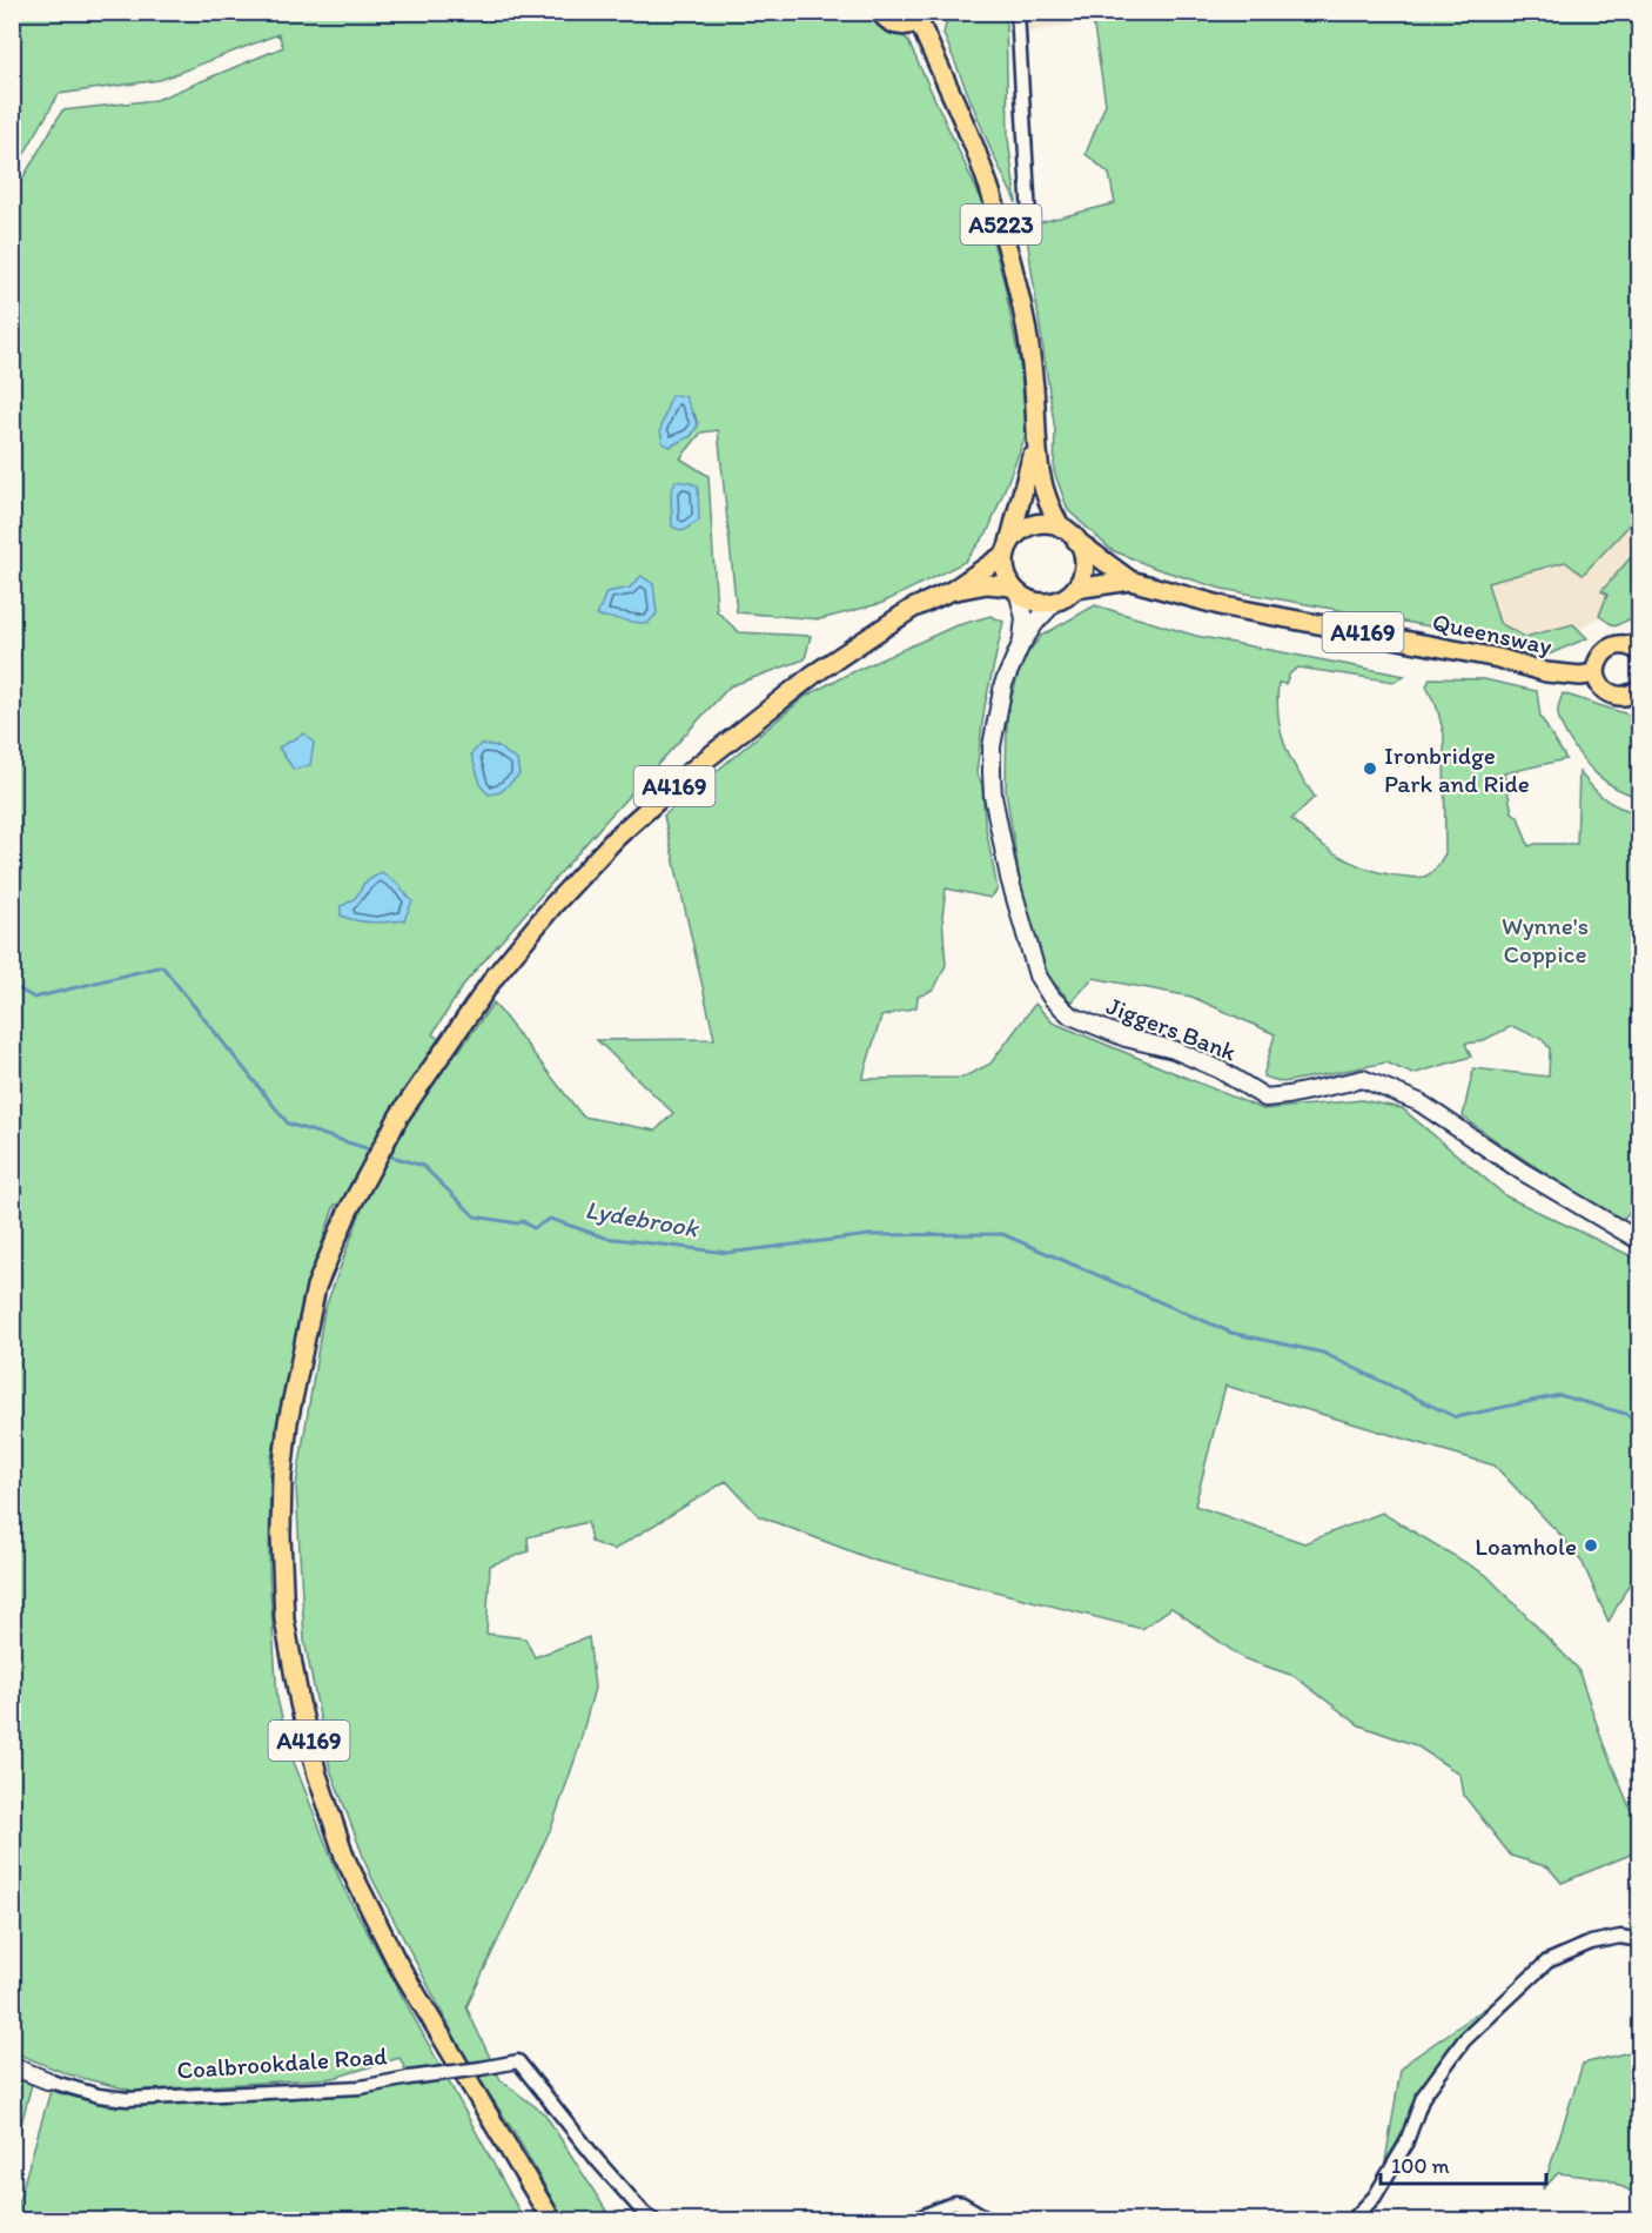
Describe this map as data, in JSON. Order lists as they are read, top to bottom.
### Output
{
  "streets": {
    "main road": ["A5223", "A4169", "Queensway"],
    "street": ["Jiggers Bank", "Coalbrookdale Road"]
  },
  "crossings": [
    ["A5223", "A4169"],
    ["A5223", "Queensway"],
    ["A5223", "Jiggers Bank"],
    ["A4169", "Queensway"],
    ["A4169", "Jiggers Bank"],
    ["Queensway", "Jiggers Bank"]
  ],
  "water": ["Lydebrook"],
  "parks": ["Wynne's Coppice"],
  "places": ["Ironbridge Park and Ride", "Loamhole"],
  "scale_bar": "100 m"
}
